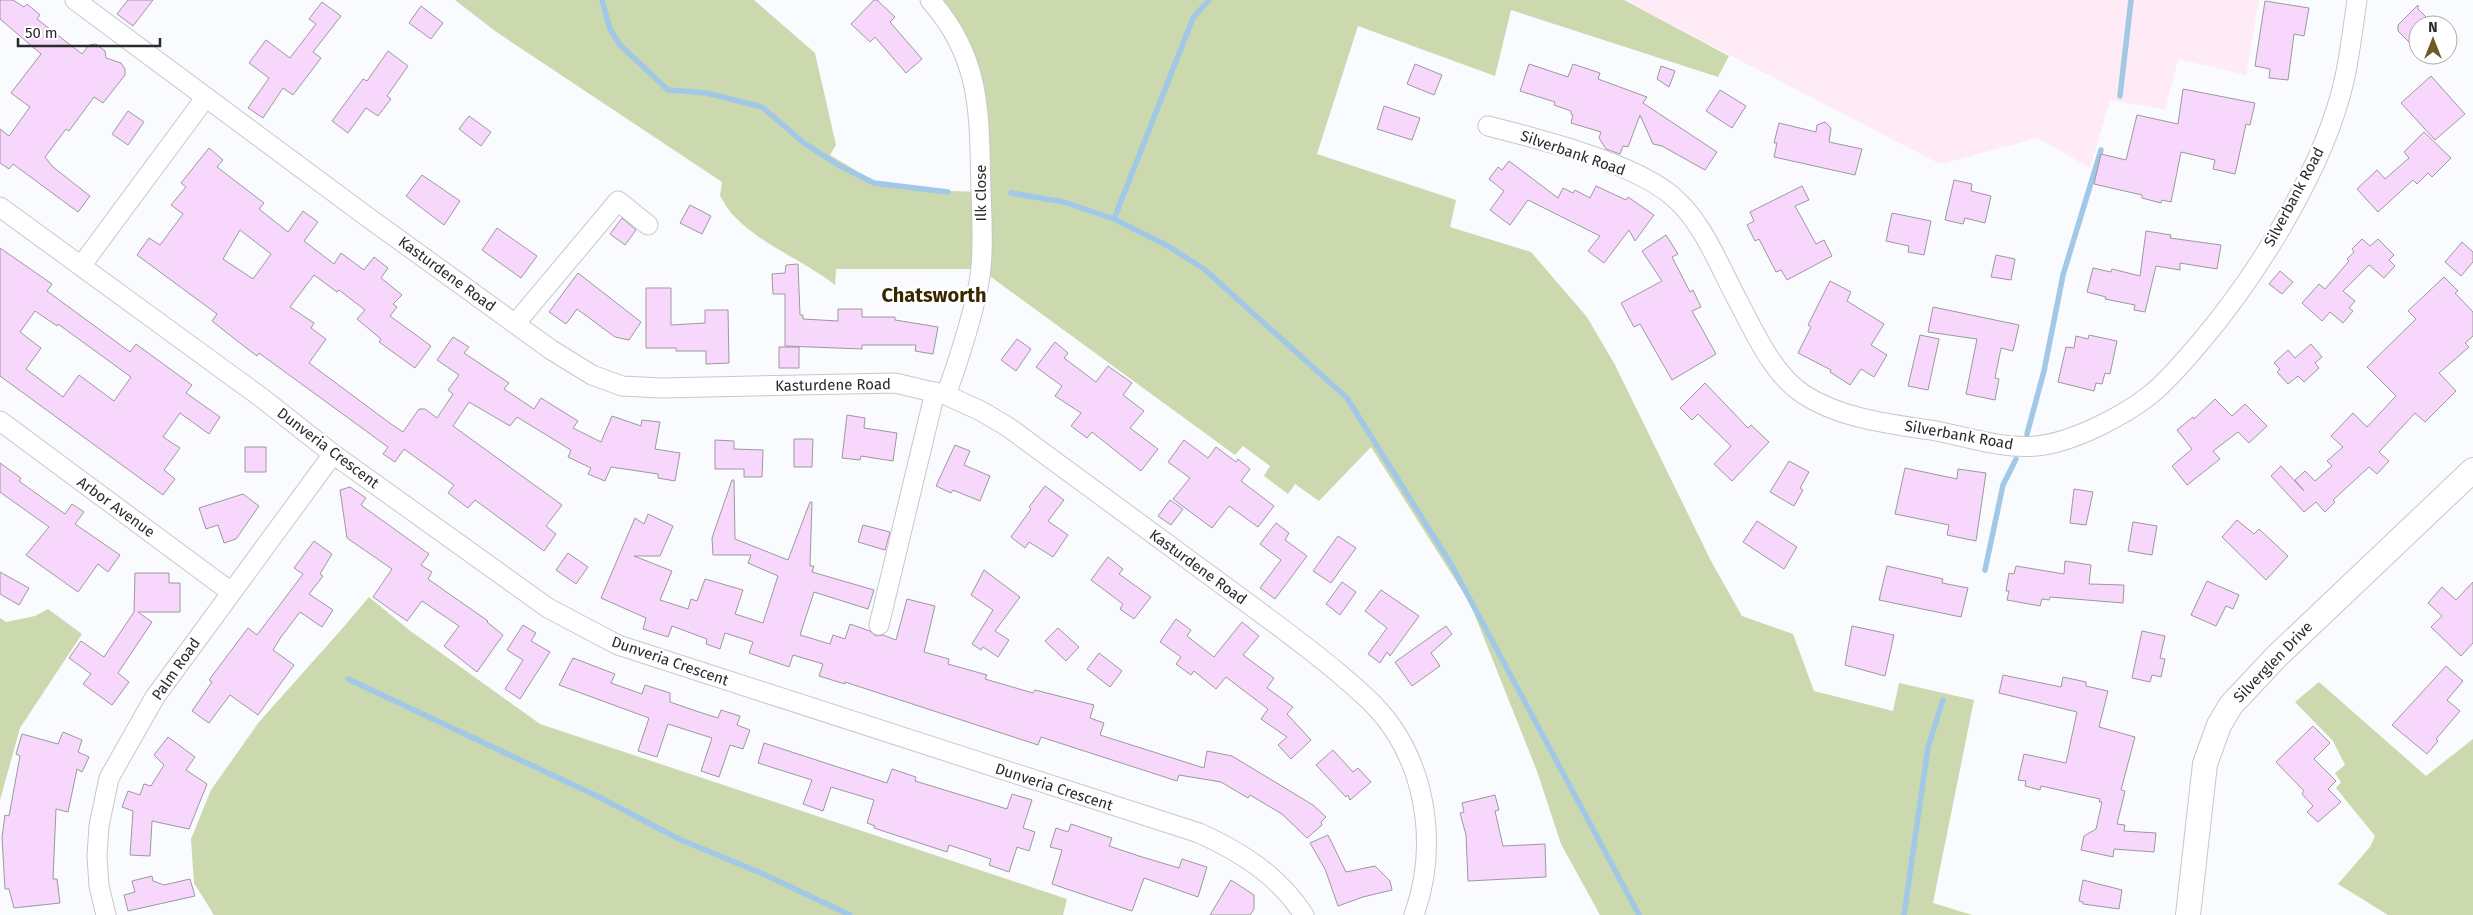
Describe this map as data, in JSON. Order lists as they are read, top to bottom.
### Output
{
  "streets": {
    "street": [
      "Silverbank Road",
      "Ilk Close",
      "Kasturdene Road",
      "Dunveria Crescent",
      "Arbor Avenue",
      "Silverglen Drive",
      "Palm Road"
    ]
  },
  "crossings": [
    ["Ilk Close", "Kasturdene Road"],
    ["Dunveria Crescent", "Palm Road"],
    ["Arbor Avenue", "Palm Road"]
  ],
  "districts": ["Chatsworth"],
  "scale_bar": "50 m",
  "north": "top"
}
